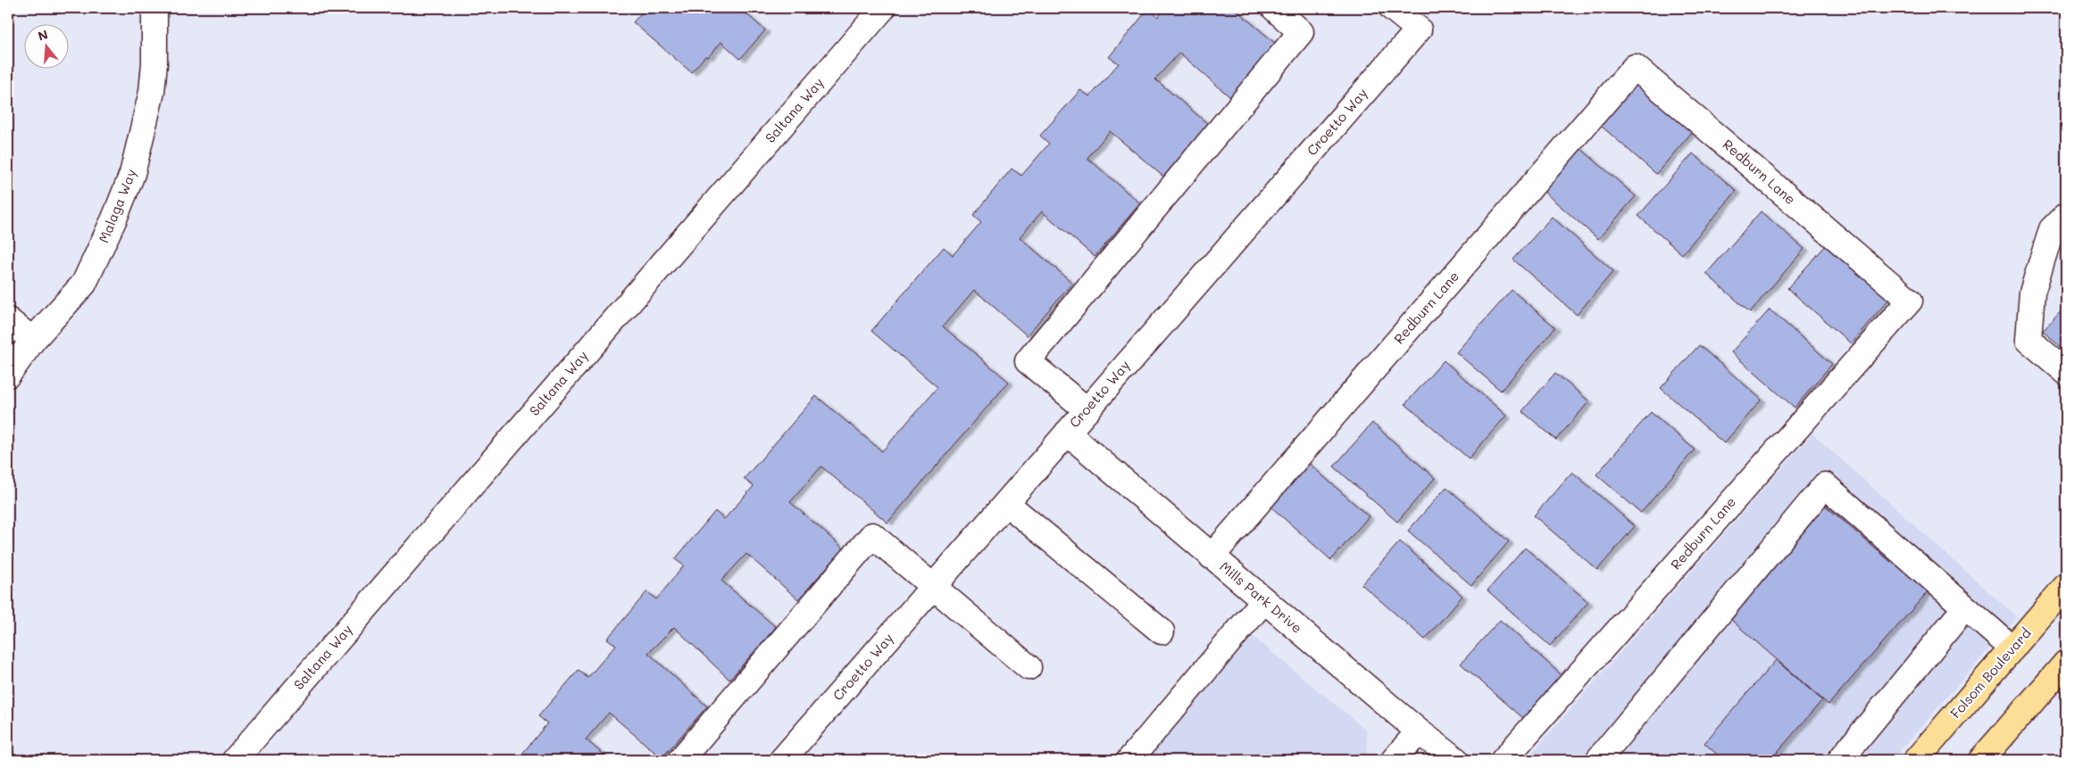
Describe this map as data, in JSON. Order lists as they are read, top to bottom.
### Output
{
  "streets": {
    "main road": ["Folsom Boulevard"],
    "street": [
      "Saltana Way",
      "Croetto Way",
      "Redburn Lane",
      "Malaga Way",
      "Mills Park Drive"
    ]
  },
  "crossings": [
    ["Croetto Way", "Mills Park Drive"],
    ["Redburn Lane", "Mills Park Drive"]
  ],
  "north": "top"
}
